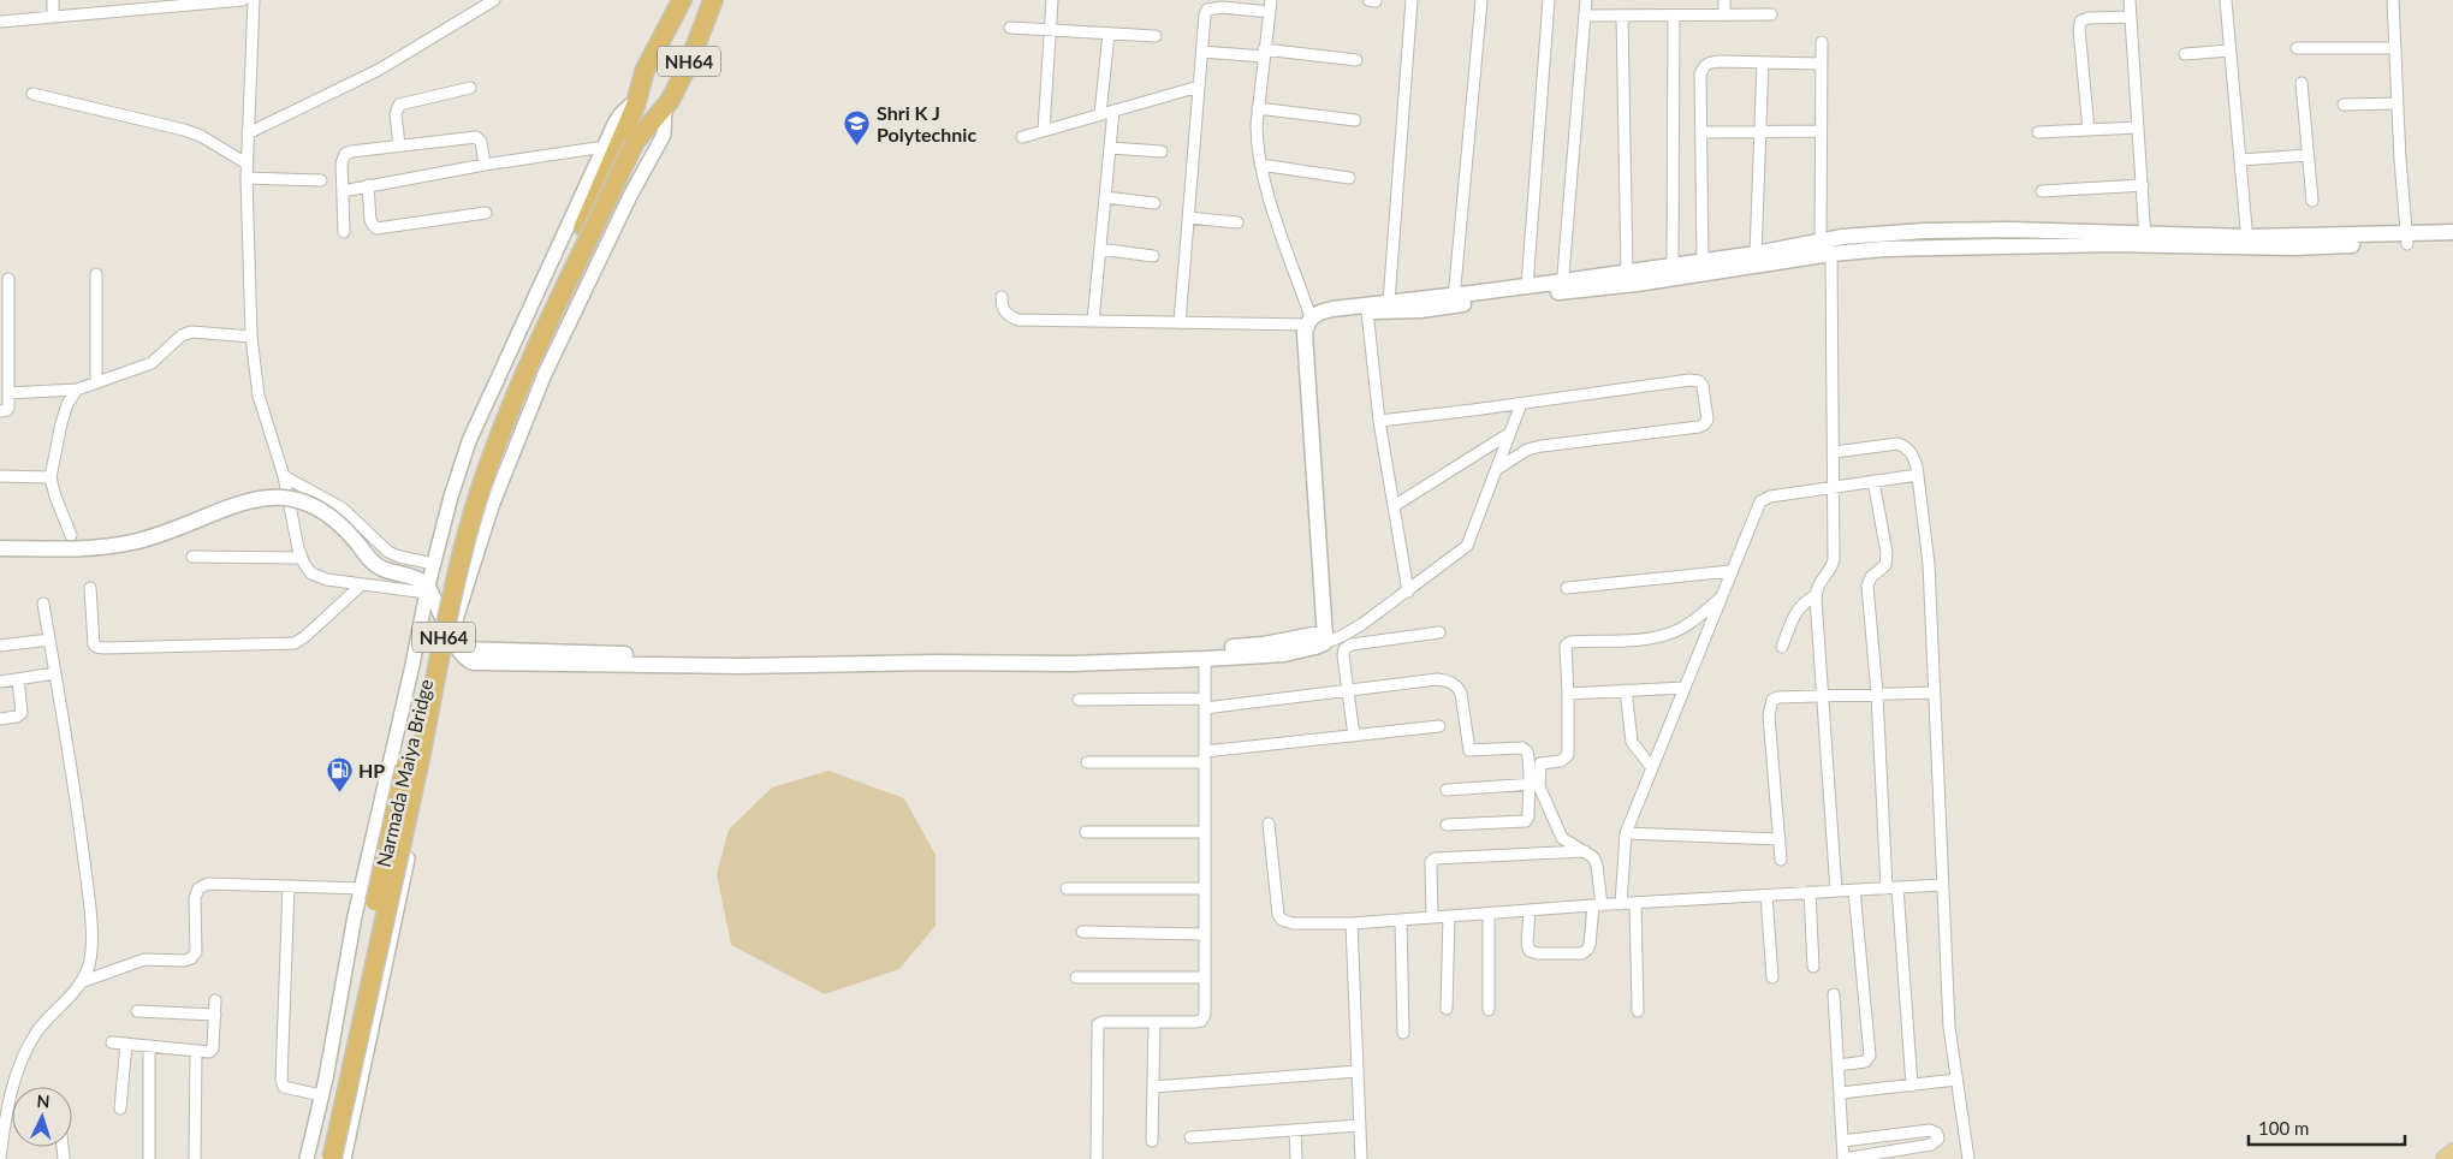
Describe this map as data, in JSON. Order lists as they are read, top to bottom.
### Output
{
  "streets": {
    "highway": ["NH64", "Narmada Maiya Bridge"]
  },
  "crossings": [
    ["NH64", "Narmada Maiya Bridge"]
  ],
  "places": {
    "school or university": ["Shri K J Polytechnic"],
    "fuel station": ["HP"]
  },
  "scale_bar": "100 m",
  "north": "top"
}
